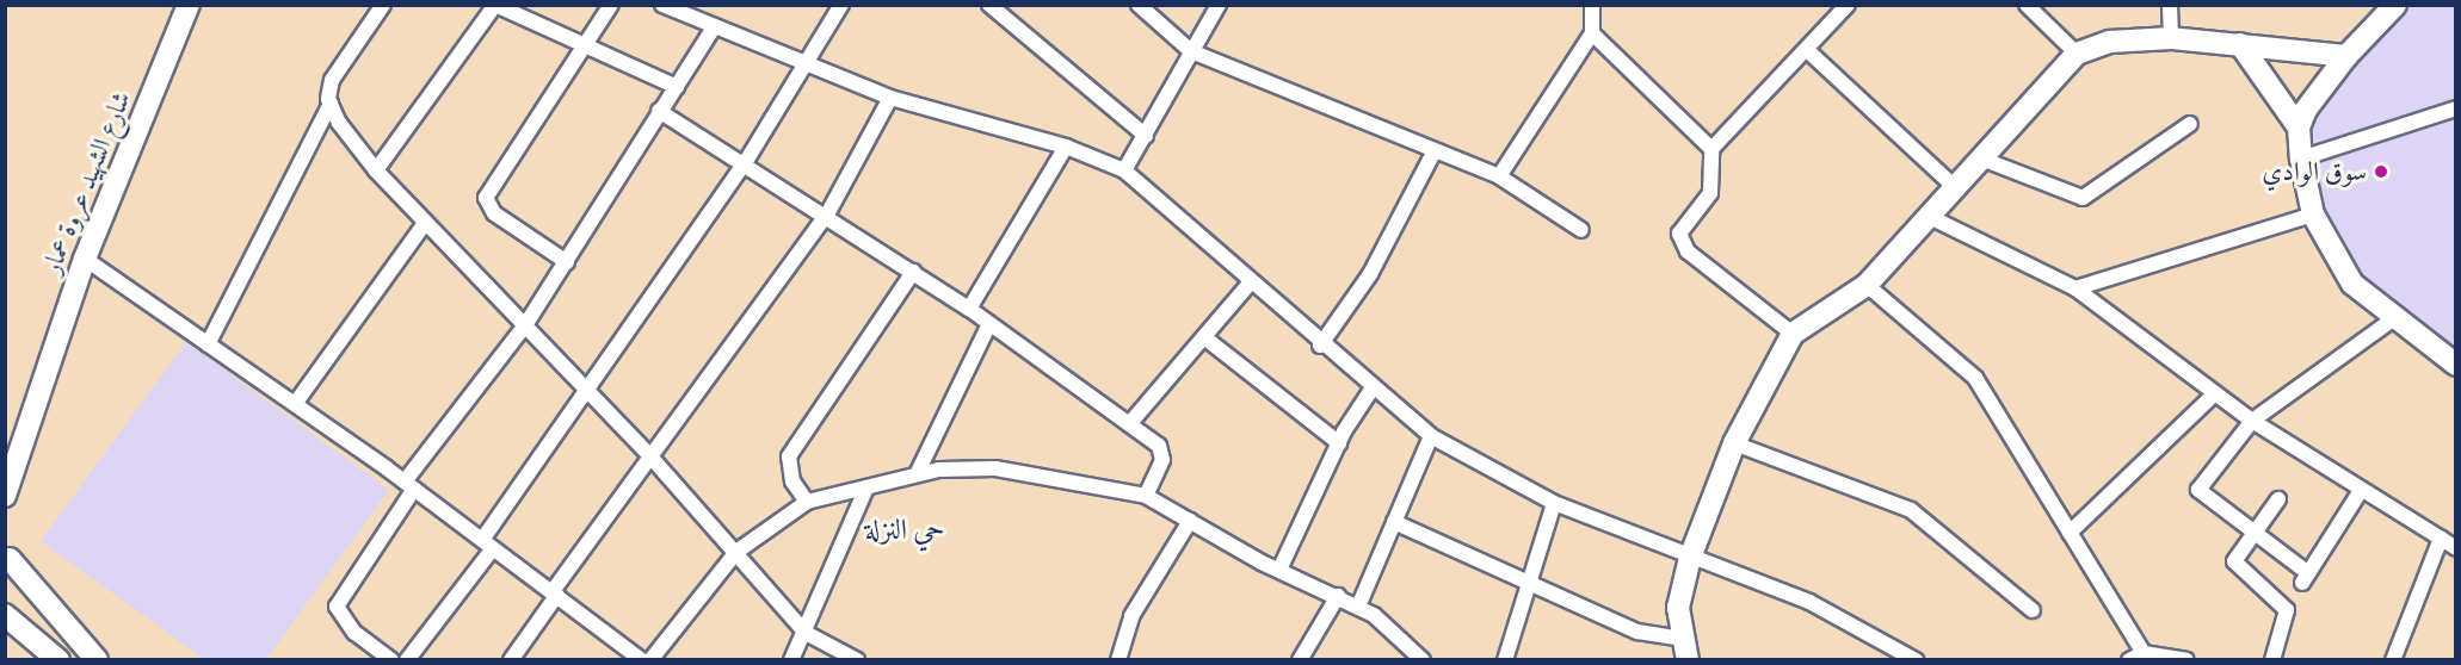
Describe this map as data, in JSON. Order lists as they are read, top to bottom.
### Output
{
  "streets": {
    "street": ["شارع الشهيد عروة عمار"]
  },
  "districts": ["حي النزلة"],
  "places": ["سوق الوادي"]
}
